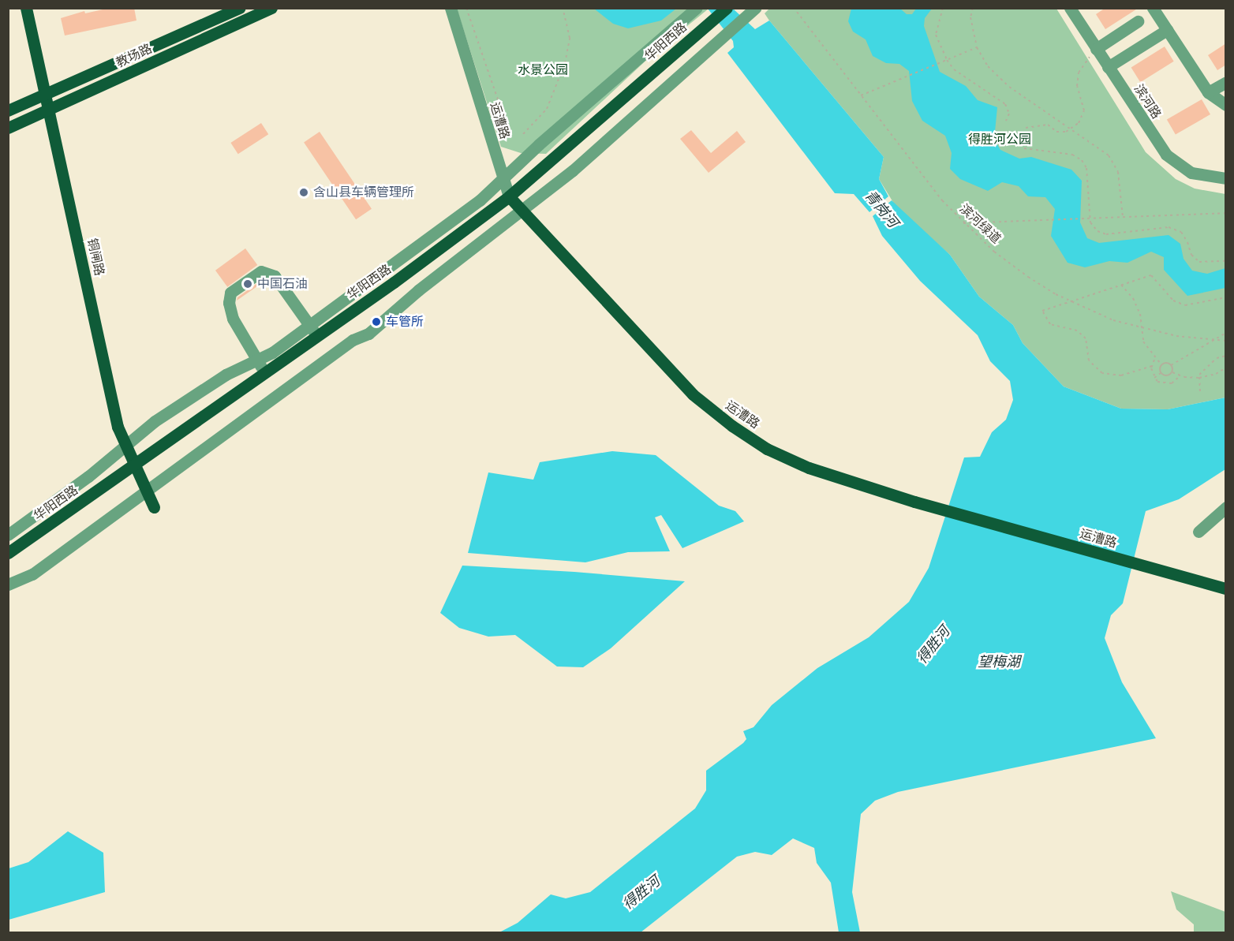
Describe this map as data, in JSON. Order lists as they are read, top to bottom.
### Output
{
  "streets": {
    "main road": [
      "华阳西路",
      "教场路",
      "运漕路",
      "铜闸路"
    ],
    "street": ["滨河路"],
    "path": ["滨河绿道"]
  },
  "crossings": [
    ["华阳西路", "运漕路"],
    ["华阳西路", "铜闸路"],
    ["教场路", "铜闸路"]
  ],
  "water": ["青岗河", "得胜河", "望梅湖"],
  "parks": ["水景公园", "得胜河公园"],
  "places": ["含山县车辆管理所", "中国石油", "车管所"]
}
